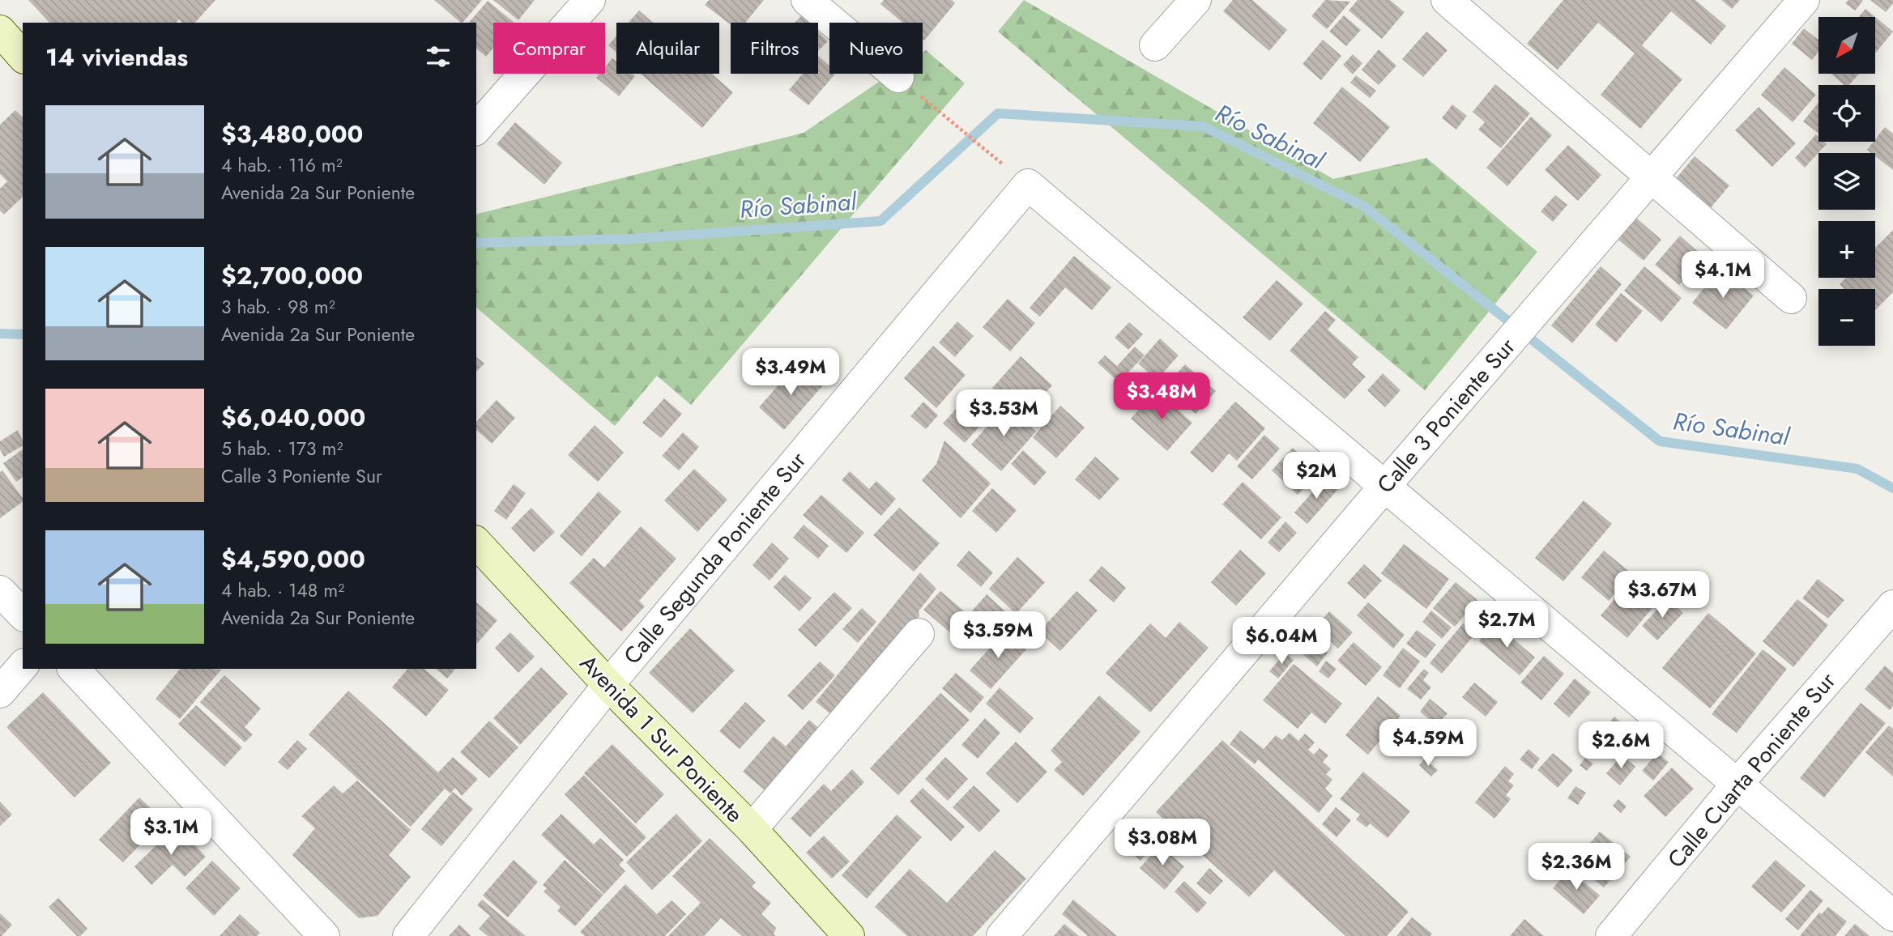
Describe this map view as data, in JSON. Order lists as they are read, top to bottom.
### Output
{
  "streets": {
    "street": [
      "Calle 3 Poniente Sur",
      "Calle Segunda Poniente Sur",
      "Avenida 1 Sur Poniente",
      "Calle Cuarta Poniente Sur"
    ]
  },
  "crossings": [
    ["Calle Segunda Poniente Sur", "Avenida 1 Sur Poniente"]
  ],
  "water": ["Río Sabinal"],
  "north": "bottom left",
  "page": {
    "map_buttons": ["+", "−"],
    "chip": [
      "Comprar",
      "Alquilar",
      "Filtros",
      "Nuevo"
    ],
    "heading": "14 viviendas",
    "list": [
      {
        "name": "$3,480,000",
        "note": "4 hab. · 116 m² · Avenida 2a Sur Poniente"
      },
      {
        "name": "$2,700,000",
        "note": "3 hab. · 98 m² · Avenida 2a Sur Poniente"
      },
      {
        "name": "$6,040,000",
        "note": "5 hab. · 173 m² · Calle 3 Poniente Sur"
      },
      {
        "name": "$4,590,000",
        "note": "4 hab. · 148 m² · Avenida 2a Sur Poniente"
      }
    ],
    "price": [
      "$4.1M",
      "$3.49M",
      "$3.48M",
      "$3.53M",
      "$2M",
      "$3.67M",
      "$2.7M",
      "$3.59M",
      "$6.04M",
      "$4.59M",
      "$2.6M",
      "$3.1M",
      "$3.08M",
      "$2.36M"
    ]
  }
}
